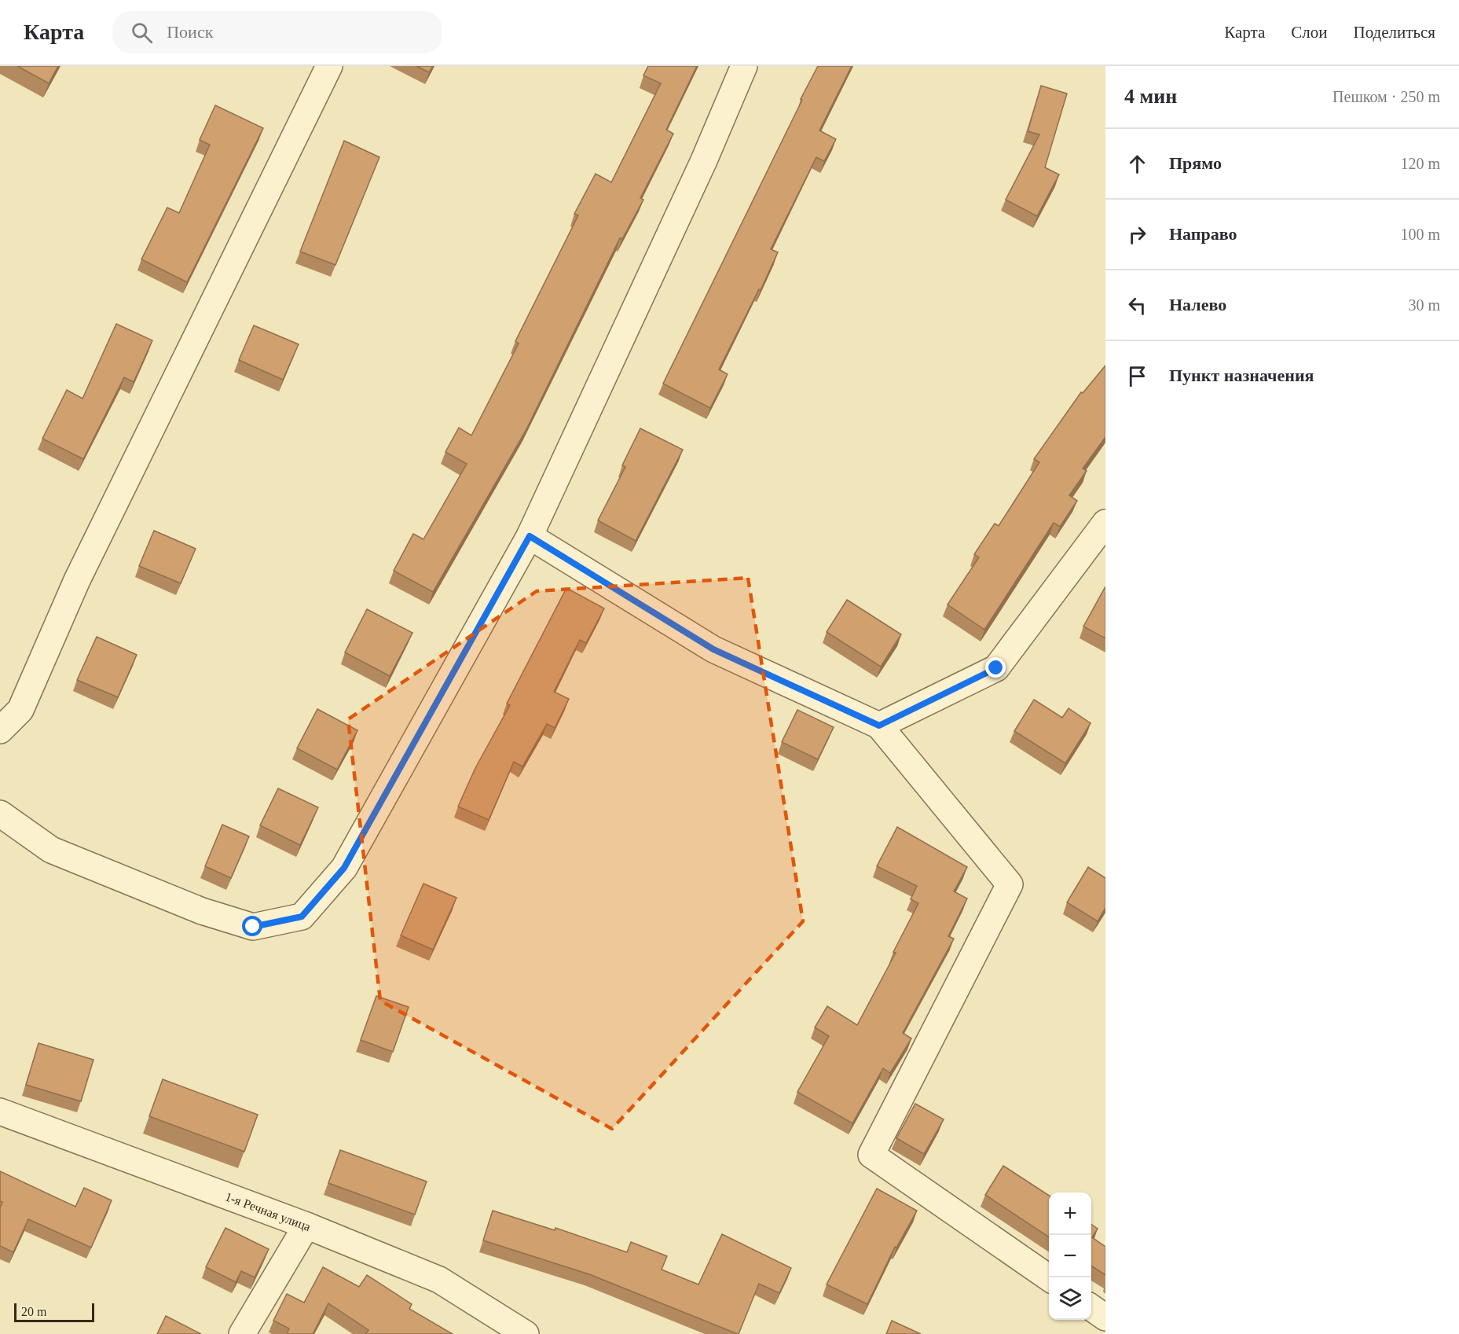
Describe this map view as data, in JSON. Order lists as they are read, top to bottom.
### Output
{
  "streets": {
    "street": ["1-я Речная улица"]
  },
  "scale_bar": "20 m",
  "page": {
    "header": "Карта",
    "search": "Поиск",
    "nav": ["Карта", "Слои", "Поделиться"],
    "heading": ["4 мин", "Пешком · 250 m"],
    "list": [
      ["Прямо", "120 m"],
      ["Направо", "100 m"],
      ["Налево", "30 m"],
      "Пункт назначения"
    ],
    "map_buttons": ["+", "−"],
    "scale": "20 m"
  }
}
